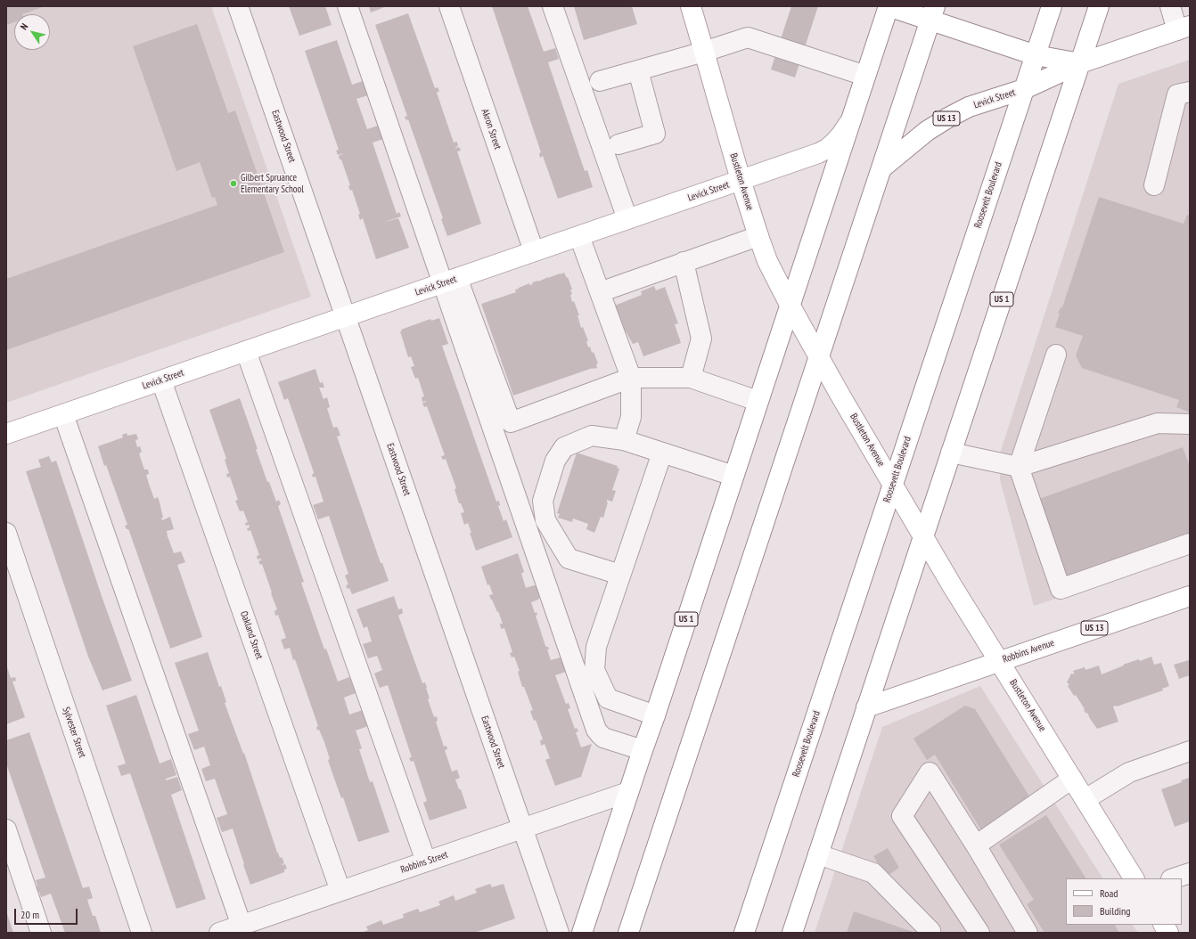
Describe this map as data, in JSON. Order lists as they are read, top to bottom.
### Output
{
  "streets": {
    "main road": [
      "Levick Street",
      "US 13",
      "Bustleton Avenue",
      "Roosevelt Boulevard",
      "US 1",
      "Robbins Avenue"
    ],
    "street": [
      "Akron Street",
      "Eastwood Street",
      "Oakland Street",
      "Sylvester Street",
      "Robbins Street"
    ]
  },
  "crossings": [
    ["Levick Street", "Akron Street"],
    ["Levick Street", "Eastwood Street"],
    ["Levick Street", "Bustleton Avenue"],
    ["Levick Street", "Roosevelt Boulevard"],
    ["Levick Street", "US 1"],
    ["Levick Street", "Oakland Street"],
    ["Eastwood Street", "Robbins Street"],
    ["Bustleton Avenue", "Roosevelt Boulevard"],
    ["Bustleton Avenue", "US 1"],
    ["Bustleton Avenue", "Robbins Avenue"],
    ["US 1", "Robbins Avenue"],
    ["US 1", "Robbins Street"],
    ["Oakland Street", "Robbins Street"]
  ],
  "places": ["Gilbert Spruance Elementary School"],
  "legend": ["Road", "Building"],
  "scale_bar": "20 m",
  "north": "top left"
}
